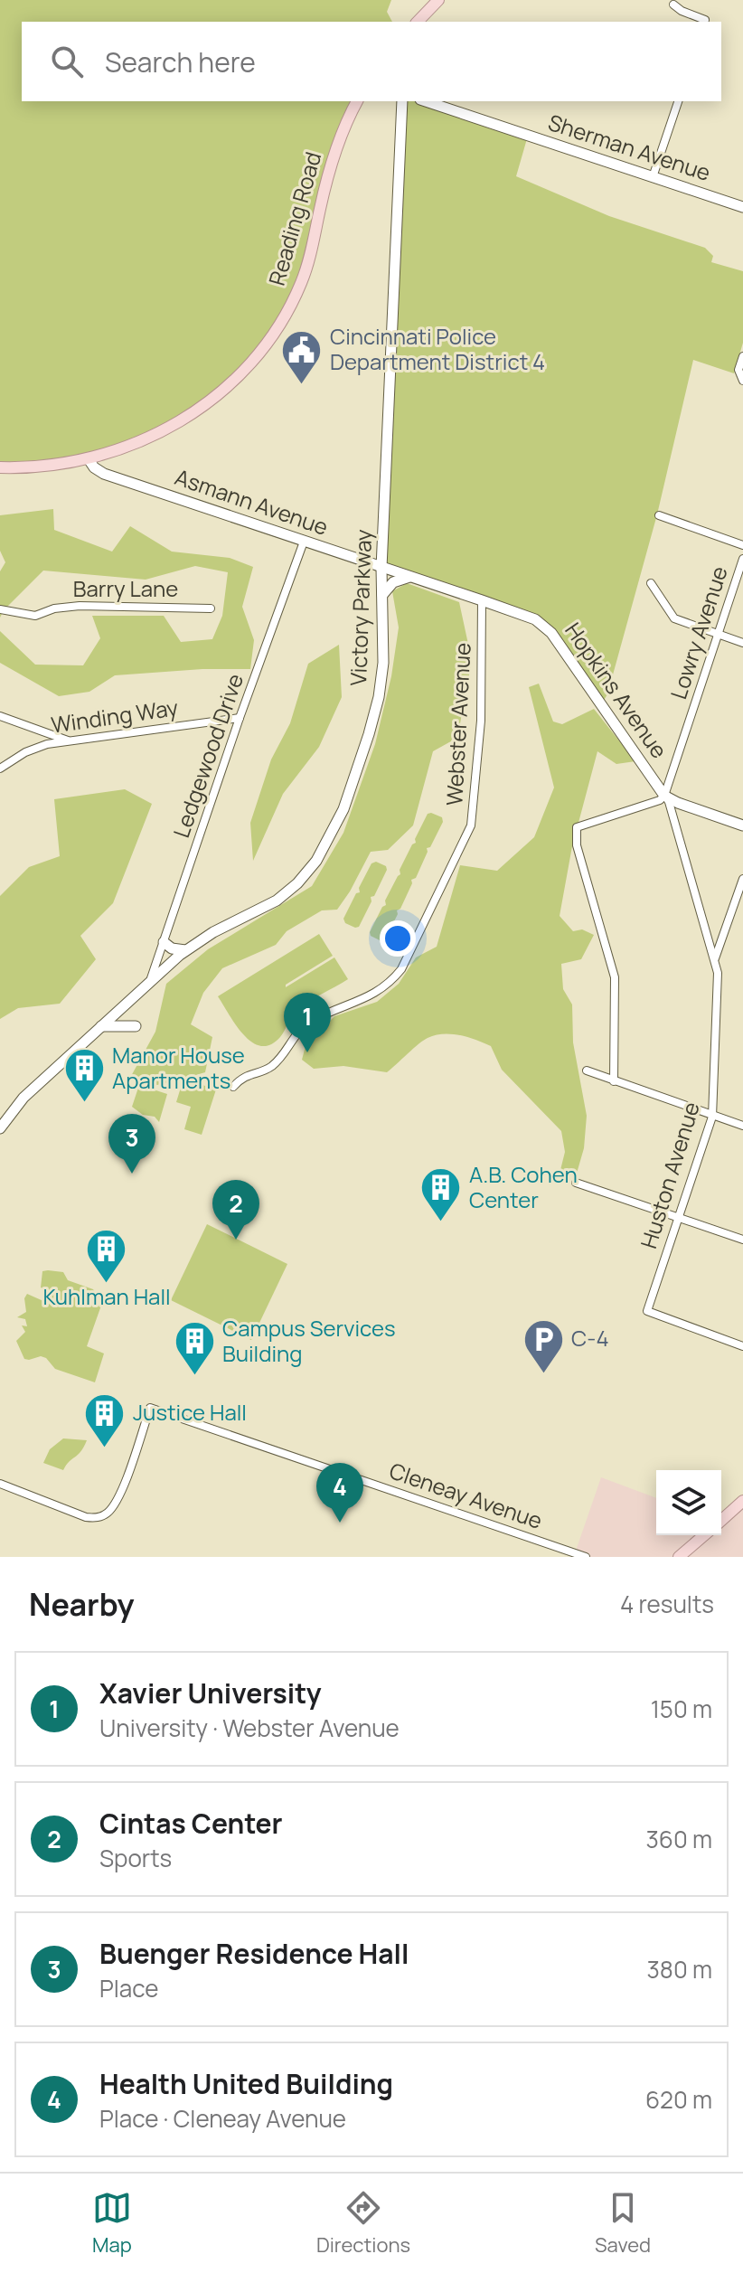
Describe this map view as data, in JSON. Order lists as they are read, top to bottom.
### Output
{
  "streets": {
    "main road": ["Reading Road"],
    "street": [
      "Sherman Avenue",
      "Asmann Avenue",
      "Barry Lane",
      "Victory Parkway",
      "Lowry Avenue",
      "Hopkins Avenue",
      "Winding Way",
      "Webster Avenue",
      "Ledgewood Drive",
      "Huston Avenue",
      "Cleneay Avenue"
    ]
  },
  "crossings": [
    ["Reading Road", "Asmann Avenue"],
    ["Asmann Avenue", "Victory Parkway"],
    ["Asmann Avenue", "Hopkins Avenue"],
    ["Asmann Avenue", "Ledgewood Drive"],
    ["Victory Parkway", "Ledgewood Drive"],
    ["Lowry Avenue", "Hopkins Avenue"],
    ["Lowry Avenue", "Huston Avenue"],
    ["Hopkins Avenue", "Webster Avenue"],
    ["Hopkins Avenue", "Huston Avenue"],
    ["Winding Way", "Ledgewood Drive"]
  ],
  "places": {
    "public building": ["Cincinnati Police Department District 4"],
    "building": [
      "Manor House Apartments",
      "A.B. Cohen Center",
      "Kuhlman Hall",
      "Campus Services Building",
      "Justice Hall"
    ],
    "parking": ["C-4"]
  },
  "page": {
    "search": "Search here",
    "pins": [
      "1",
      "3",
      "2",
      "4"
    ],
    "heading": ["Nearby", "4 results"],
    "list": [
      {
        "mark": "1",
        "name": "Xavier University",
        "note": "University · Webster Avenue",
        "value": "150 m"
      },
      {
        "mark": "2",
        "name": "Cintas Center",
        "note": "Sports",
        "value": "360 m"
      },
      {
        "mark": "3",
        "name": "Buenger Residence Hall",
        "note": "Place",
        "value": "380 m"
      },
      {
        "mark": "4",
        "name": "Health United Building",
        "note": "Place · Cleneay Avenue",
        "value": "620 m"
      }
    ],
    "nav": ["Map", "Directions", "Saved"]
  }
}
